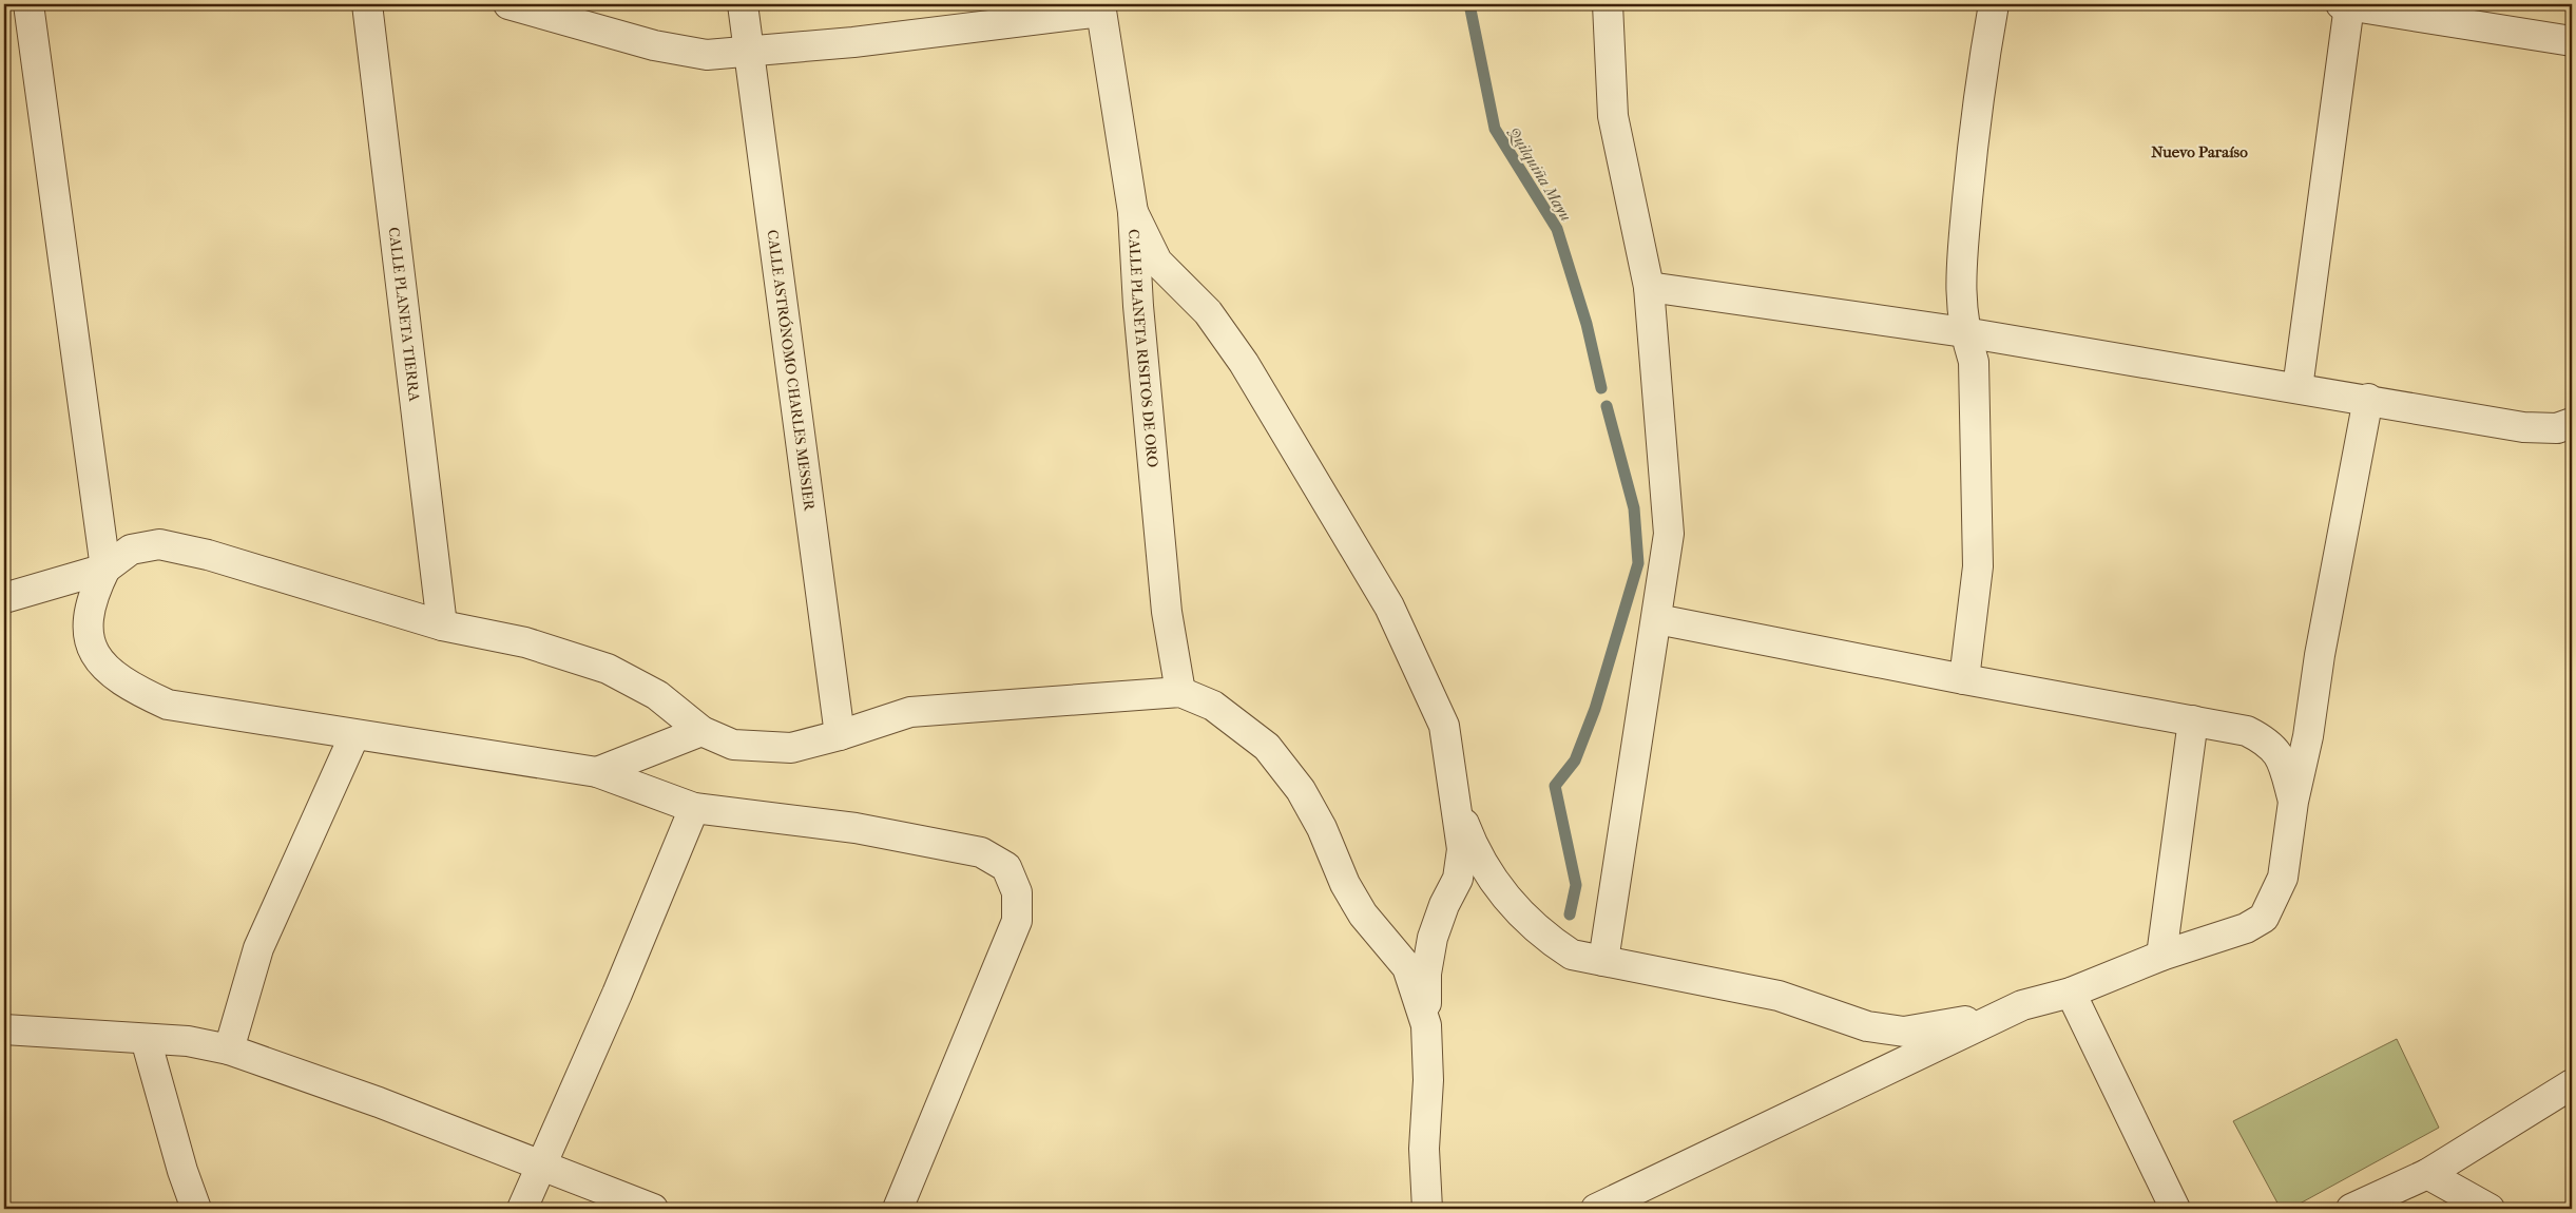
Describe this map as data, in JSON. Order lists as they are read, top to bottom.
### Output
{
  "streets": {
    "street": ["CALLE PLANETA TIERRA", "CALLE PLANETA RISITOS DE ORO", "CALLE ASTRÓNOMO CHARLES MESSIER"]
  },
  "districts": ["Nuevo Paraíso"],
  "water": ["Quilquiña Mayu"]
}
